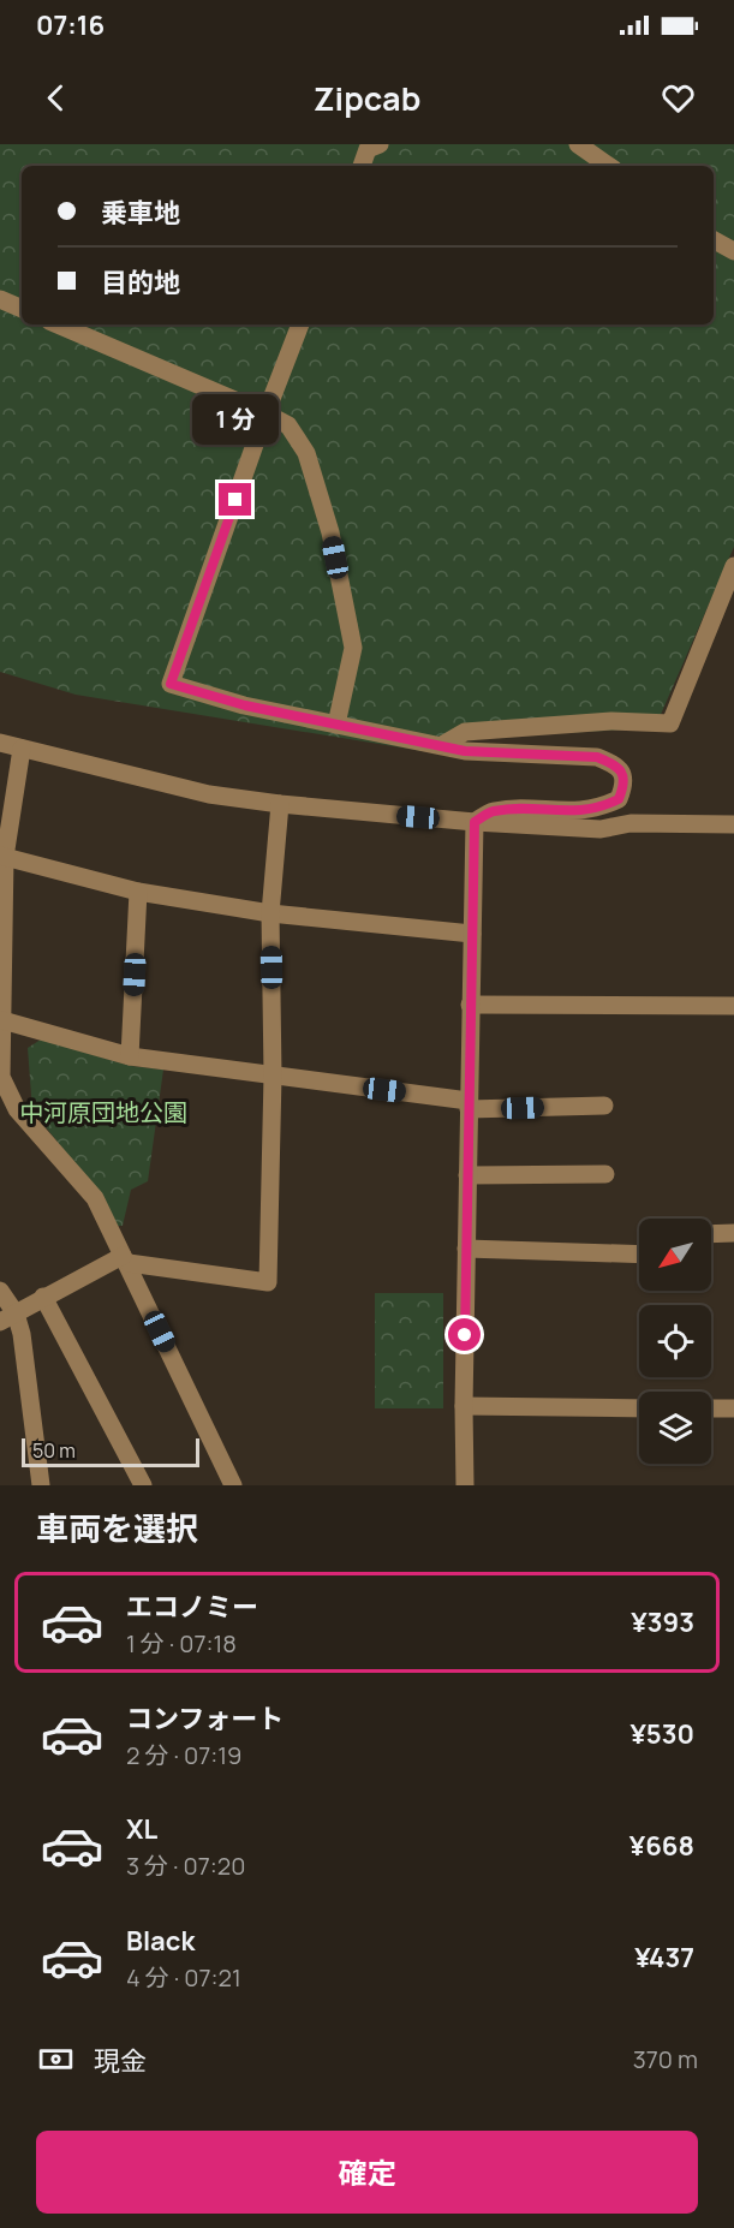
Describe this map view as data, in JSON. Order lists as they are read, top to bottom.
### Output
{
  "parks": ["中河原団地公園"],
  "scale_bar": "50 m",
  "north": "bottom left",
  "page": {
    "status": "07:16",
    "header": "Zipcab",
    "banner": ["乗車地", "目的地"],
    "bubble": "1 分",
    "scale": "50 m",
    "heading": "車両を選択",
    "list": [
      {
        "name": "エコノミー",
        "note": "1 分 · 07:18",
        "value": "¥393"
      },
      {
        "name": "コンフォート",
        "note": "2 分 · 07:19",
        "value": "¥530"
      },
      {
        "name": "XL",
        "note": "3 分 · 07:20",
        "value": "¥668"
      },
      {
        "name": "Black",
        "note": "4 分 · 07:21",
        "value": "¥437"
      }
    ],
    "pay": ["現金", "370 m"],
    "buttons": "確定"
  }
}
